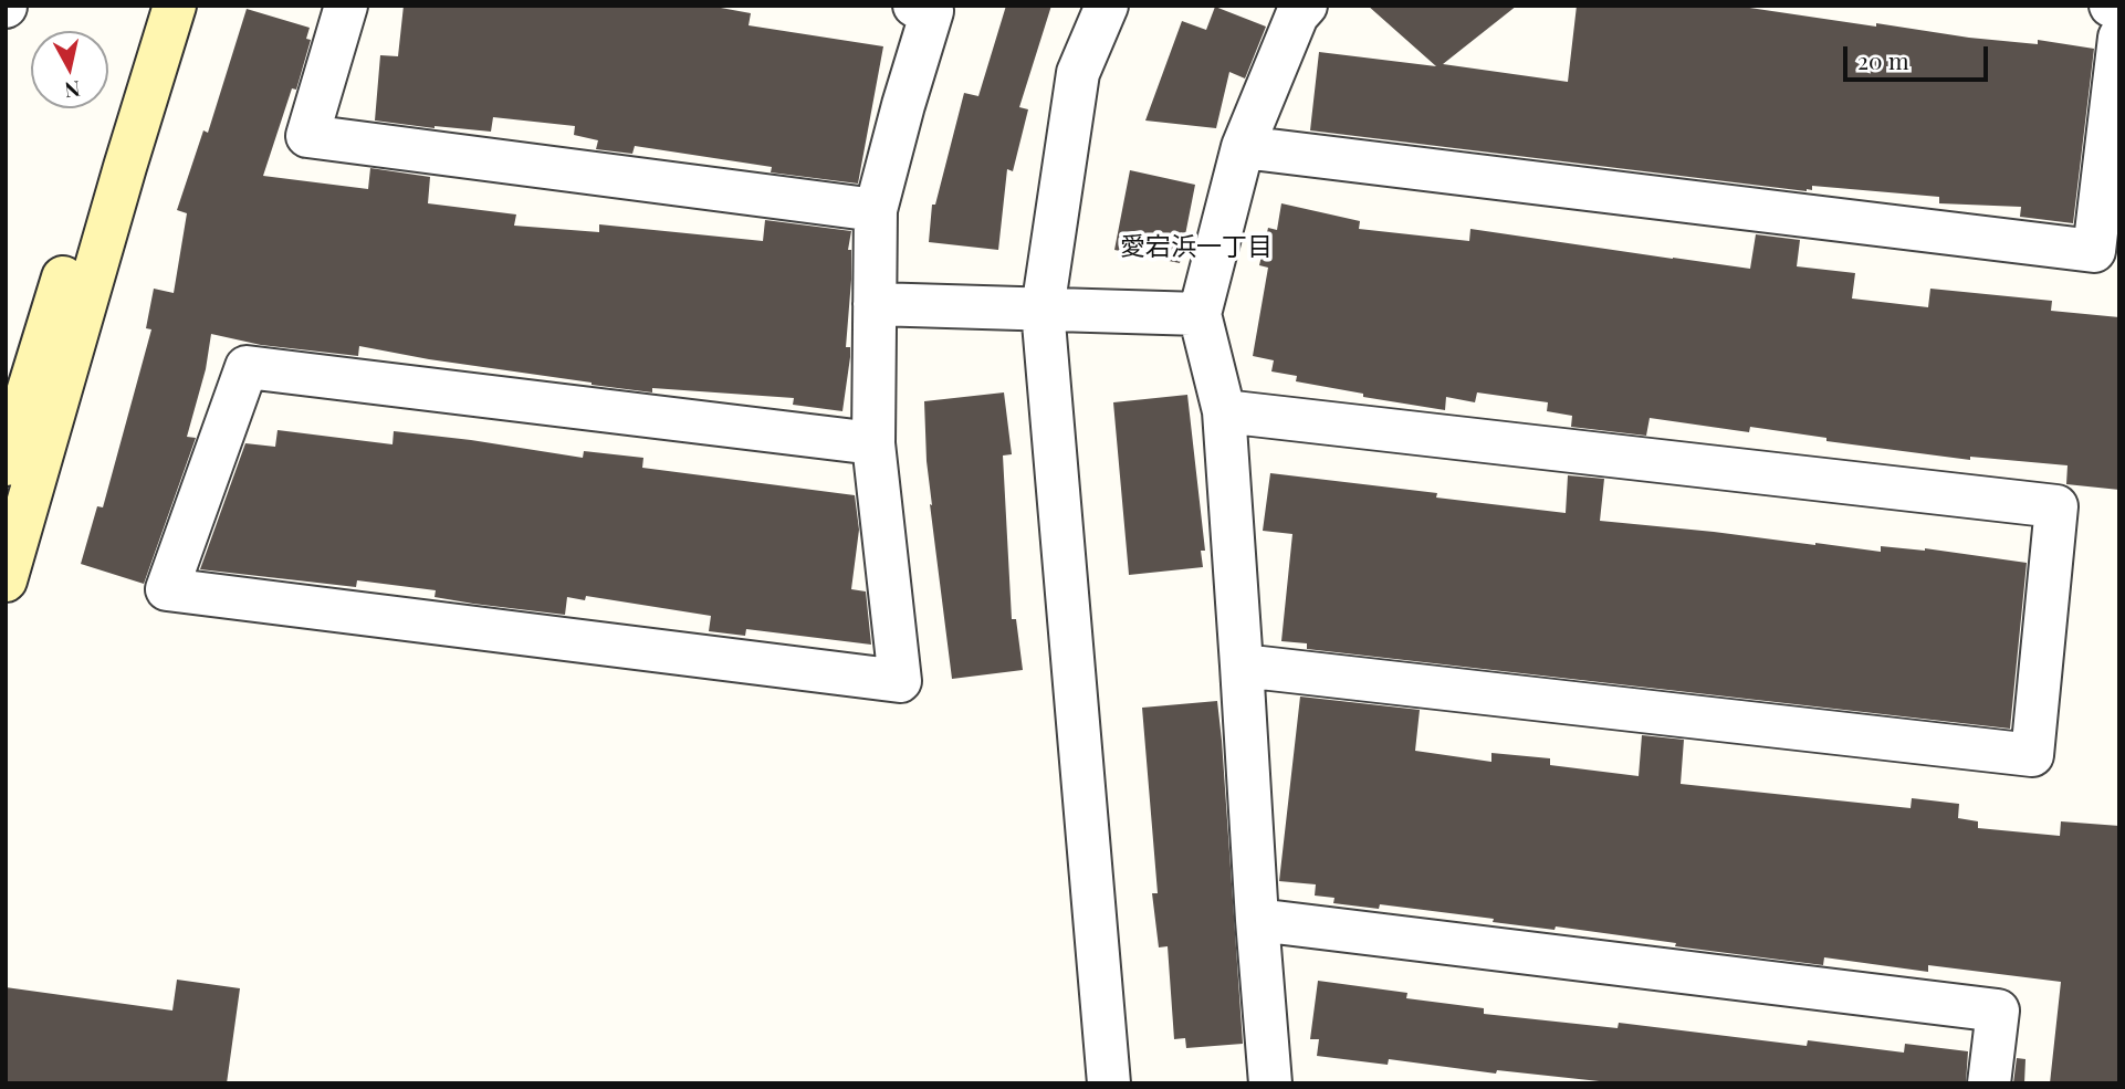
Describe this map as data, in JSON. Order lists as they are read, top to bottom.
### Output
{
  "districts": ["愛宕浜一丁目"],
  "scale_bar": "20 m",
  "north": "bottom"
}
